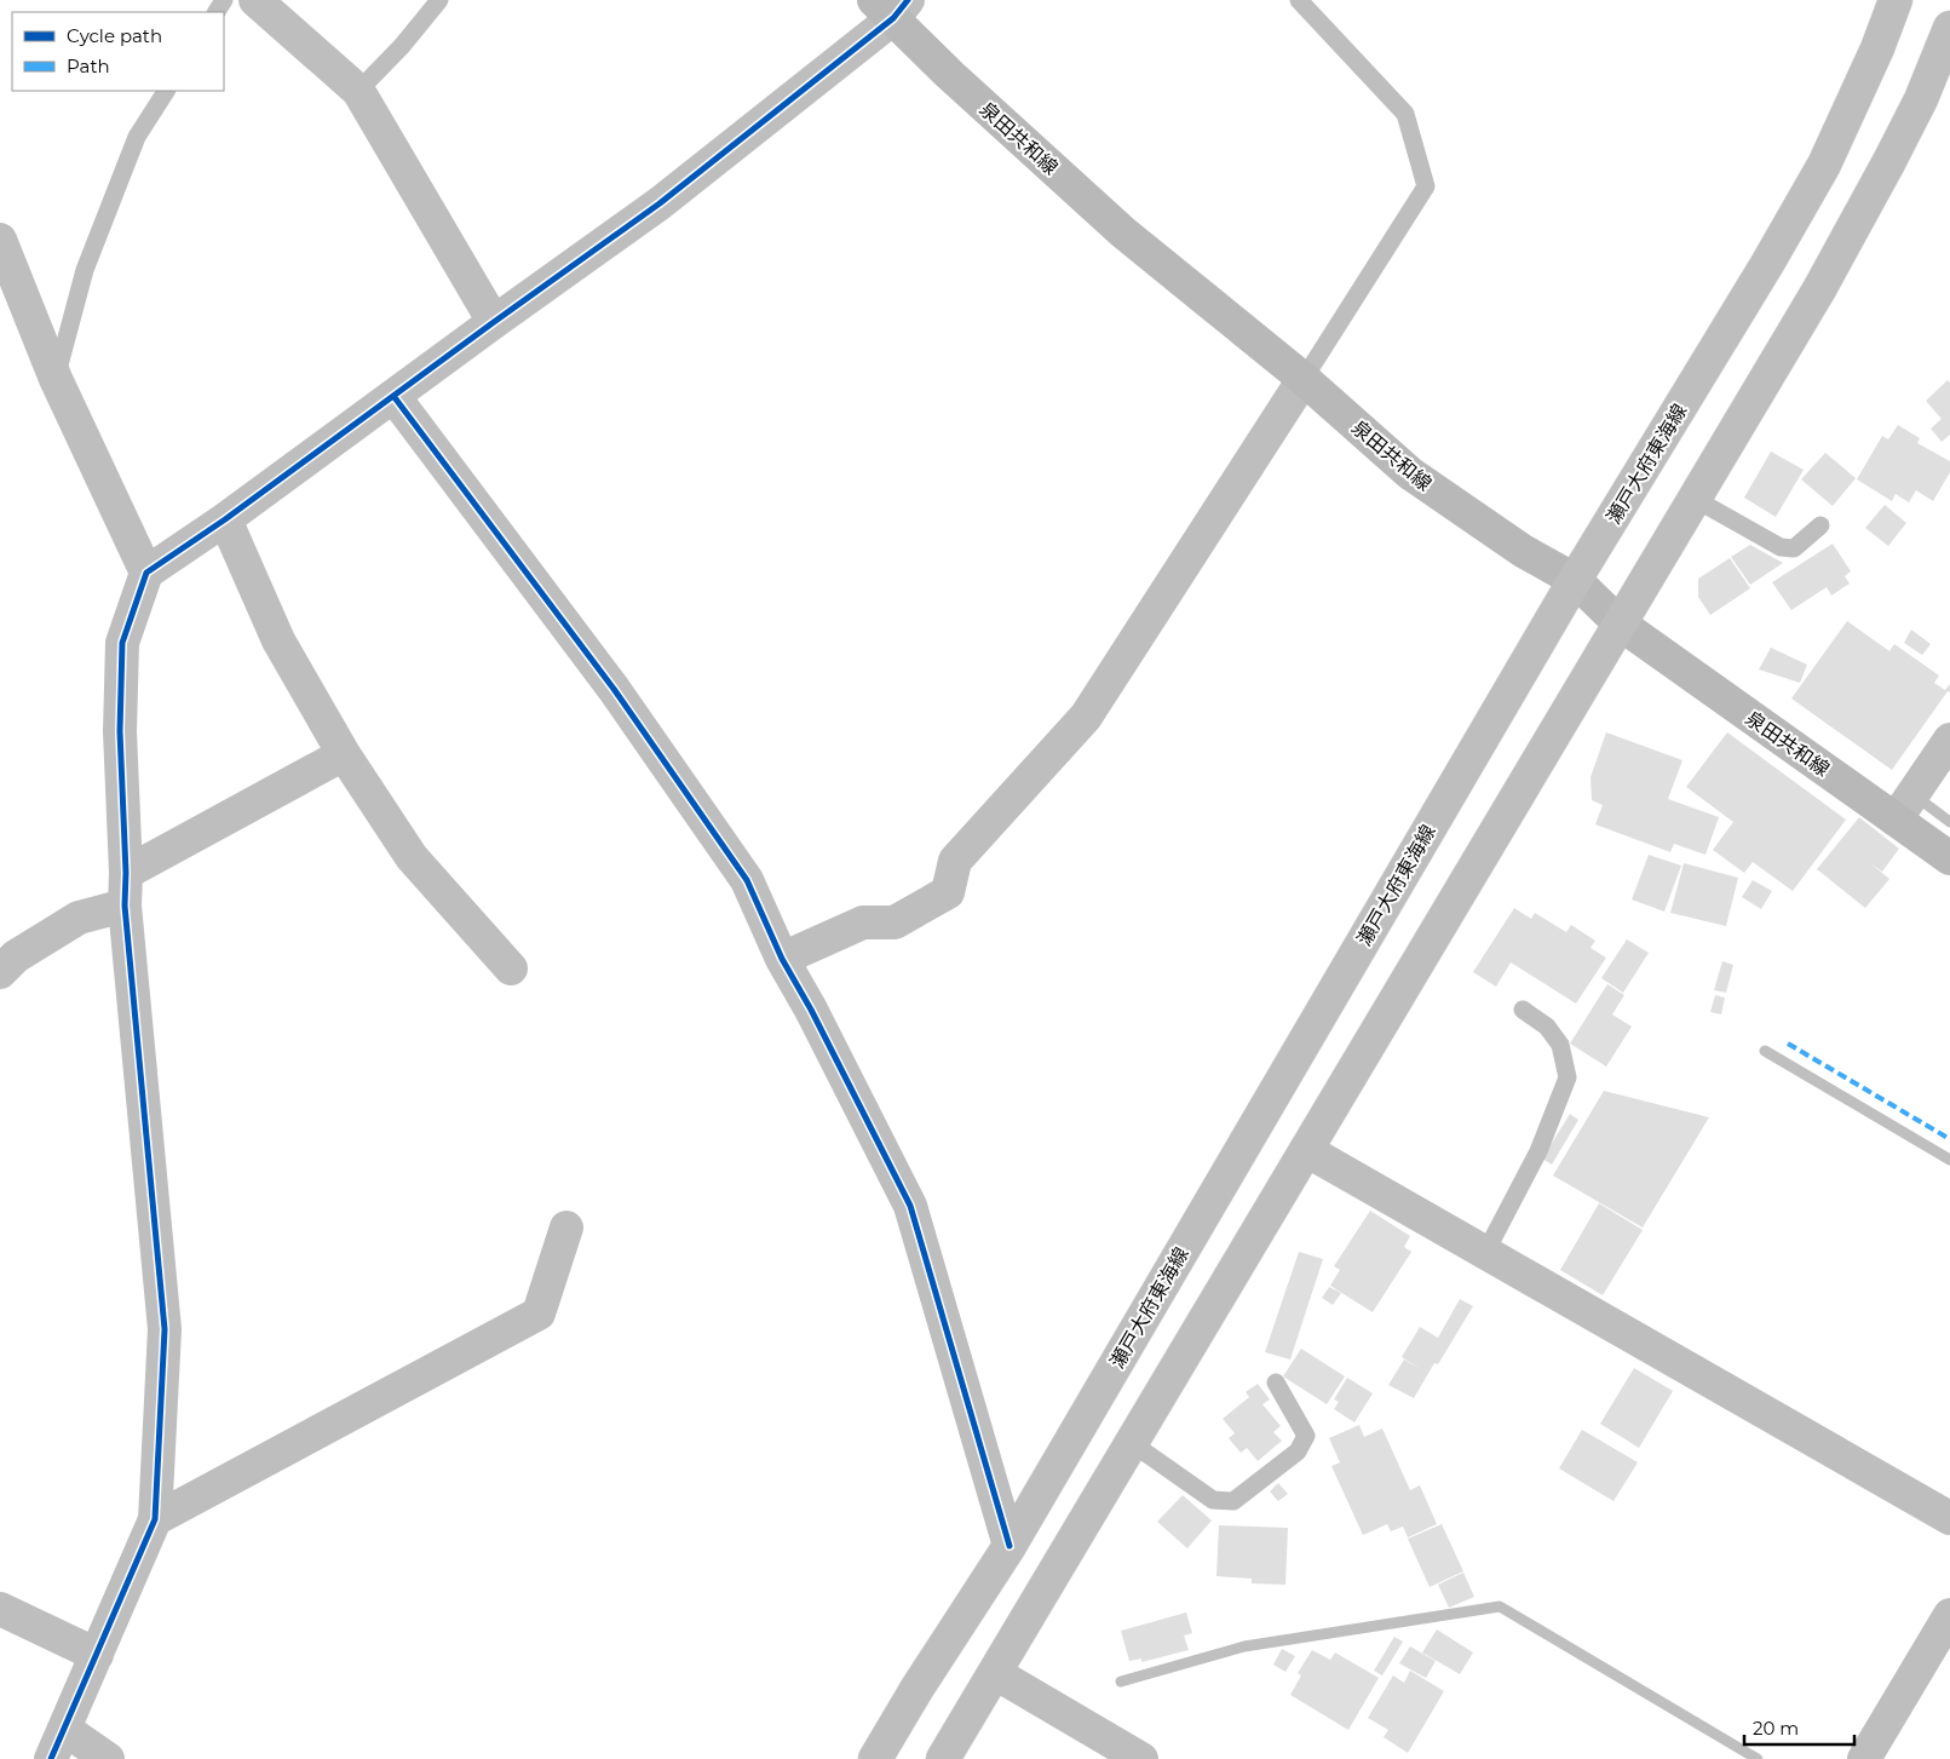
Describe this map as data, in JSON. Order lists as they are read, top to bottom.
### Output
{
  "streets": {
    "main road": ["泉田共和線"],
    "street": ["瀬戸大府東海線"]
  },
  "crossings": [
    ["泉田共和線", "瀬戸大府東海線"]
  ],
  "legend": ["Cycle path", "Path"],
  "scale_bar": "20 m"
}
